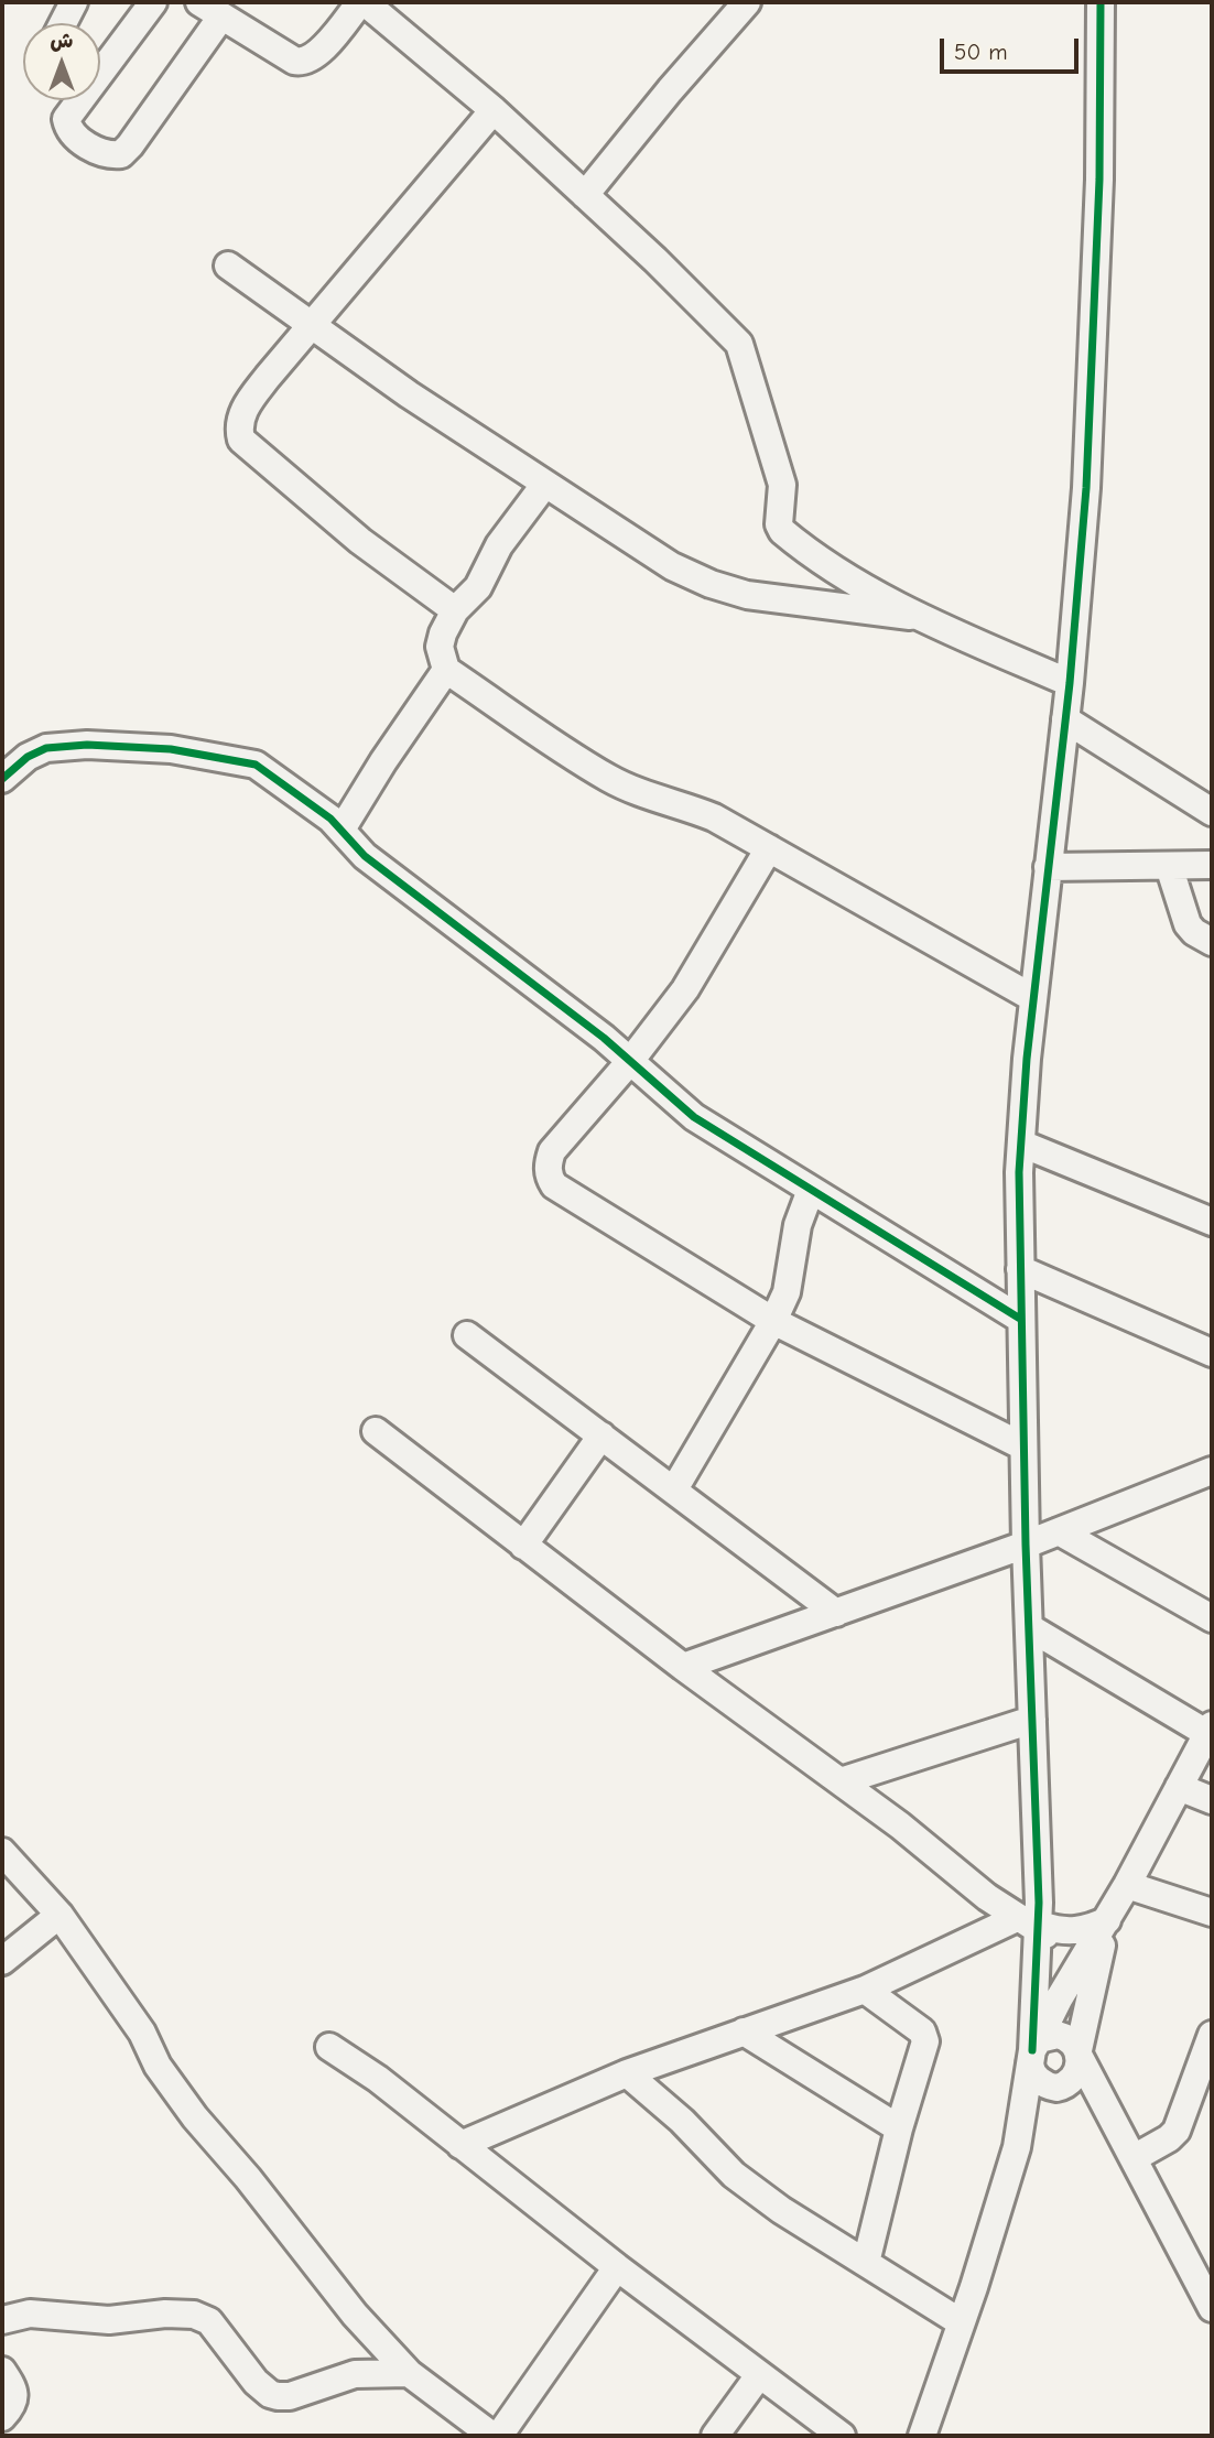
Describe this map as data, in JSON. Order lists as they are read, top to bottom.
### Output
{
  "scale_bar": "50 m",
  "north": "top"
}
